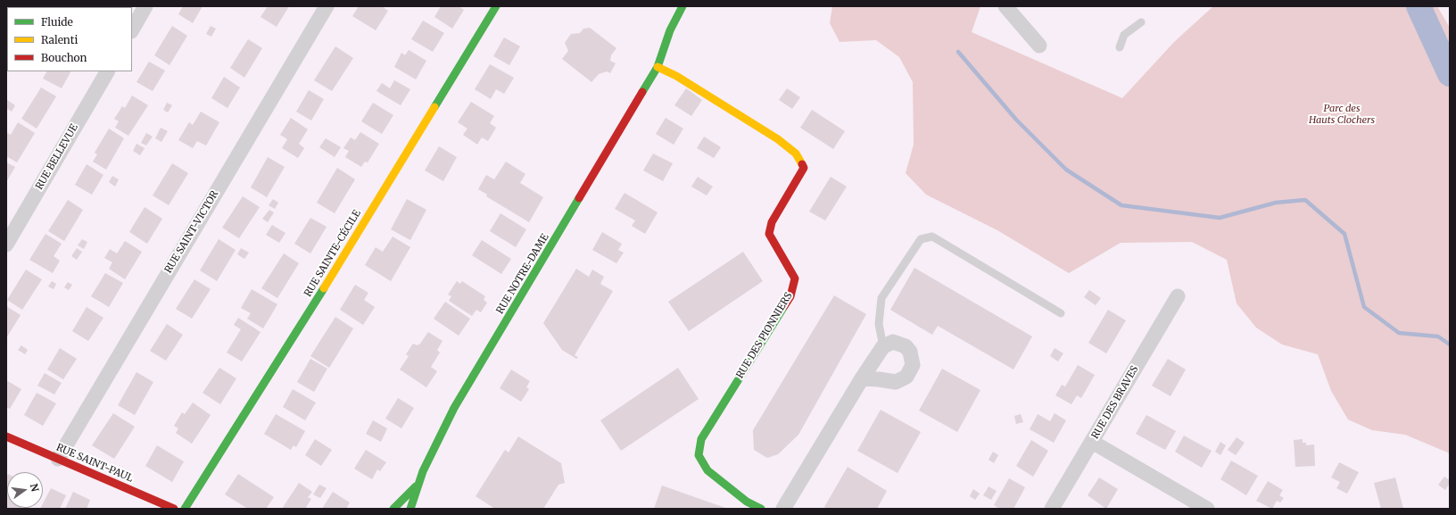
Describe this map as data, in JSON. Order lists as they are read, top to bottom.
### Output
{
  "streets": {
    "street": [
      "RUE BELLEVUE",
      "RUE SAINT-VICTOR",
      "RUE SAINTE-CÉCILE",
      "RUE NOTRE-DAME",
      "RUE DES PIONNIERS",
      "RUE DES BRAVES",
      "RUE SAINT-PAUL"
    ]
  },
  "crossings": [
    ["RUE SAINT-VICTOR", "RUE SAINT-PAUL"],
    ["RUE NOTRE-DAME", "RUE DES PIONNIERS"]
  ],
  "parks": ["Parc des Hauts Clochers"],
  "legend": ["Fluide", "Ralenti", "Bouchon"],
  "north": "right"
}
